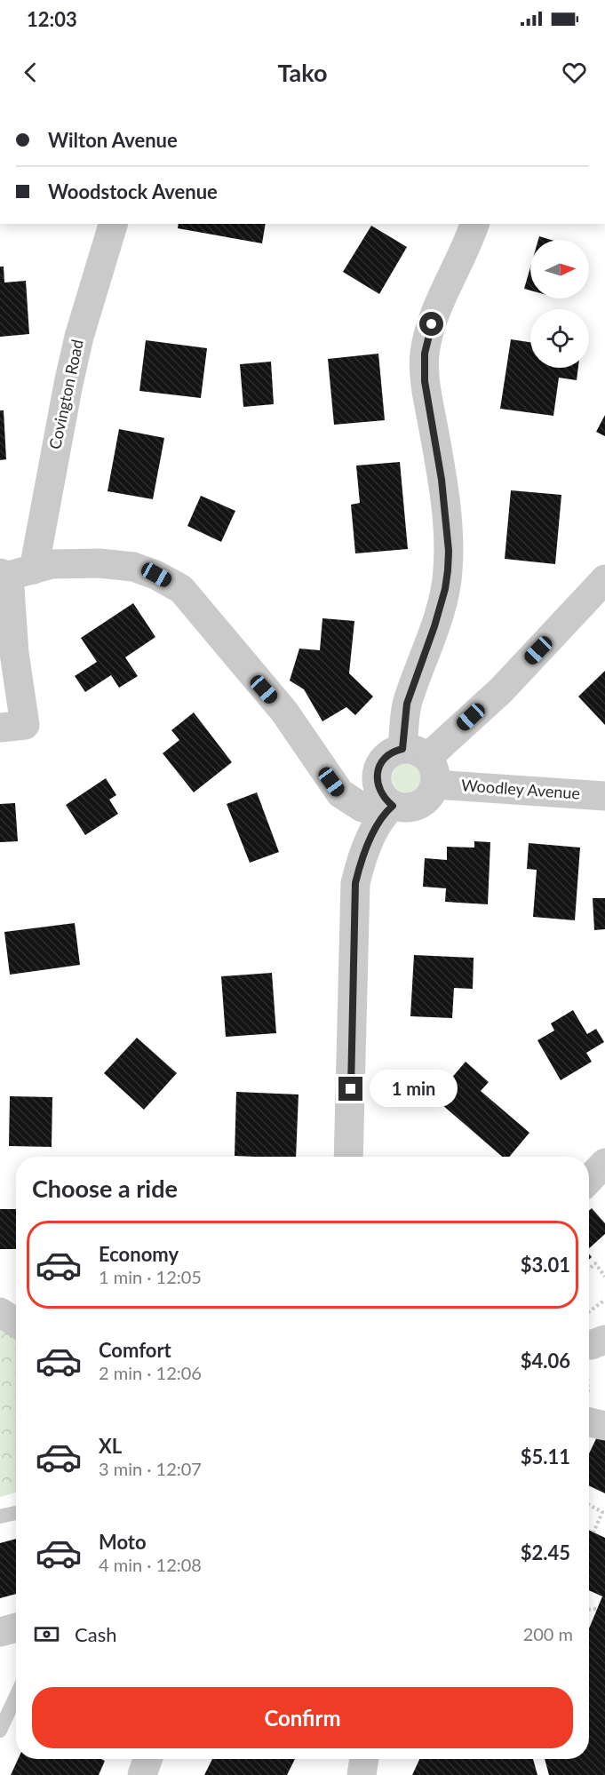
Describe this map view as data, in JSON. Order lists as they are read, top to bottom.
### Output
{
  "streets": {
    "street": ["Covington Road", "Woodley Avenue"]
  },
  "north": "right",
  "page": {
    "status": "12:03",
    "header": "Tako",
    "banner": ["Wilton Avenue", "Woodstock Avenue"],
    "bubble": "1 min",
    "heading": "Choose a ride",
    "list": [
      {
        "name": "Economy",
        "note": "1 min · 12:05",
        "value": "$3.01"
      },
      {
        "name": "Comfort",
        "note": "2 min · 12:06",
        "value": "$4.06"
      },
      {
        "name": "XL",
        "note": "3 min · 12:07",
        "value": "$5.11"
      },
      {
        "name": "Moto",
        "note": "4 min · 12:08",
        "value": "$2.45"
      }
    ],
    "pay": ["Cash", "200 m"],
    "buttons": "Confirm"
  }
}
